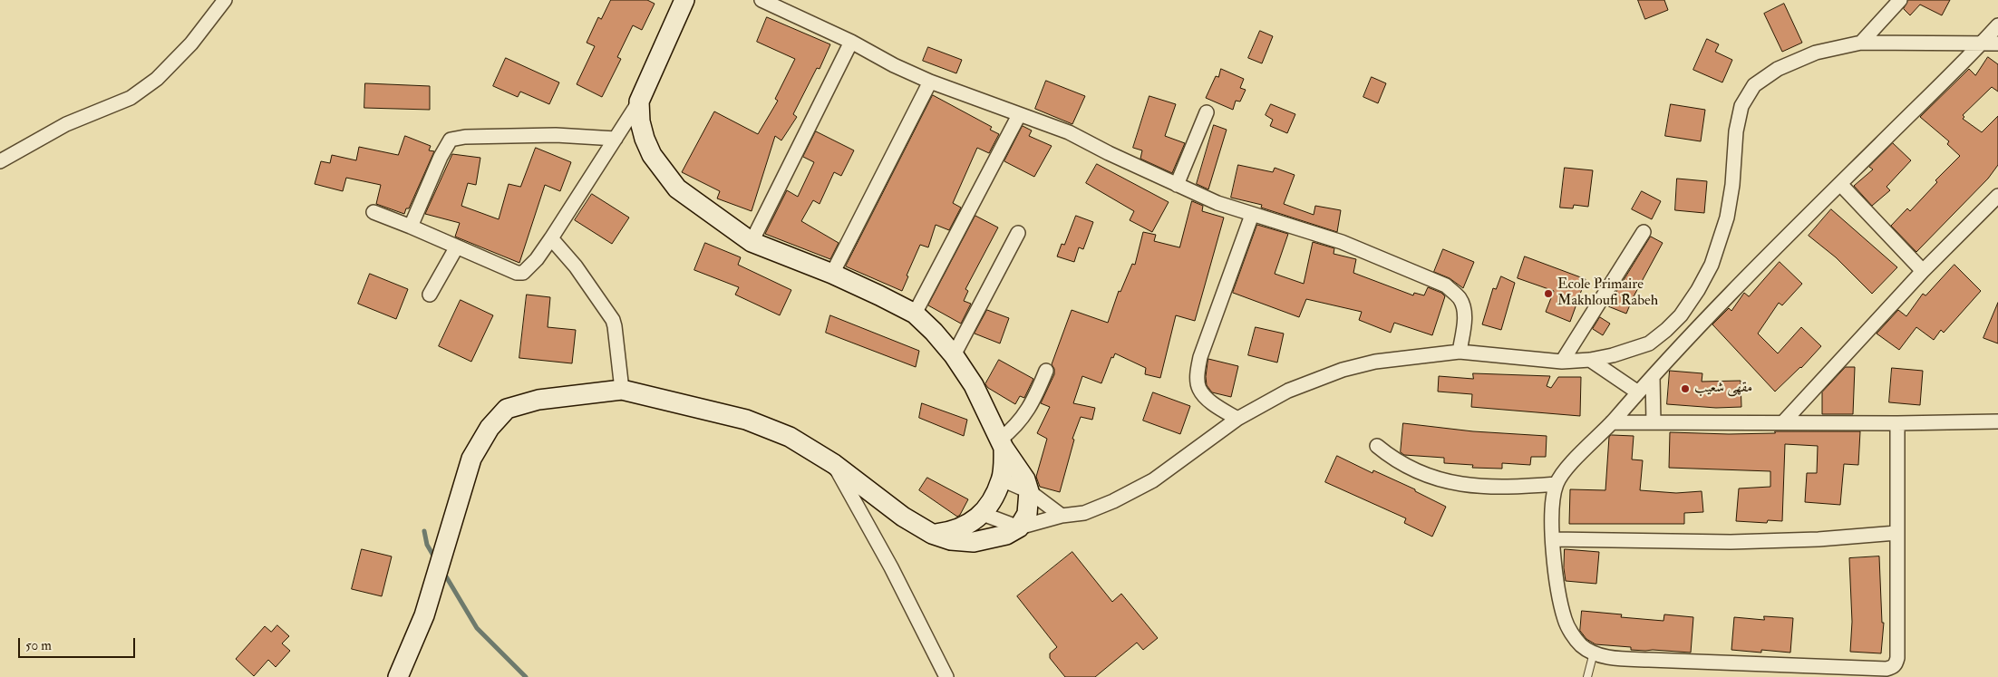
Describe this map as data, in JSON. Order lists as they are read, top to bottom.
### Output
{
  "places": ["Ecole Primaire Makhloufi Rabeh", "مقهى شعيب"],
  "scale_bar": "50 m"
}
